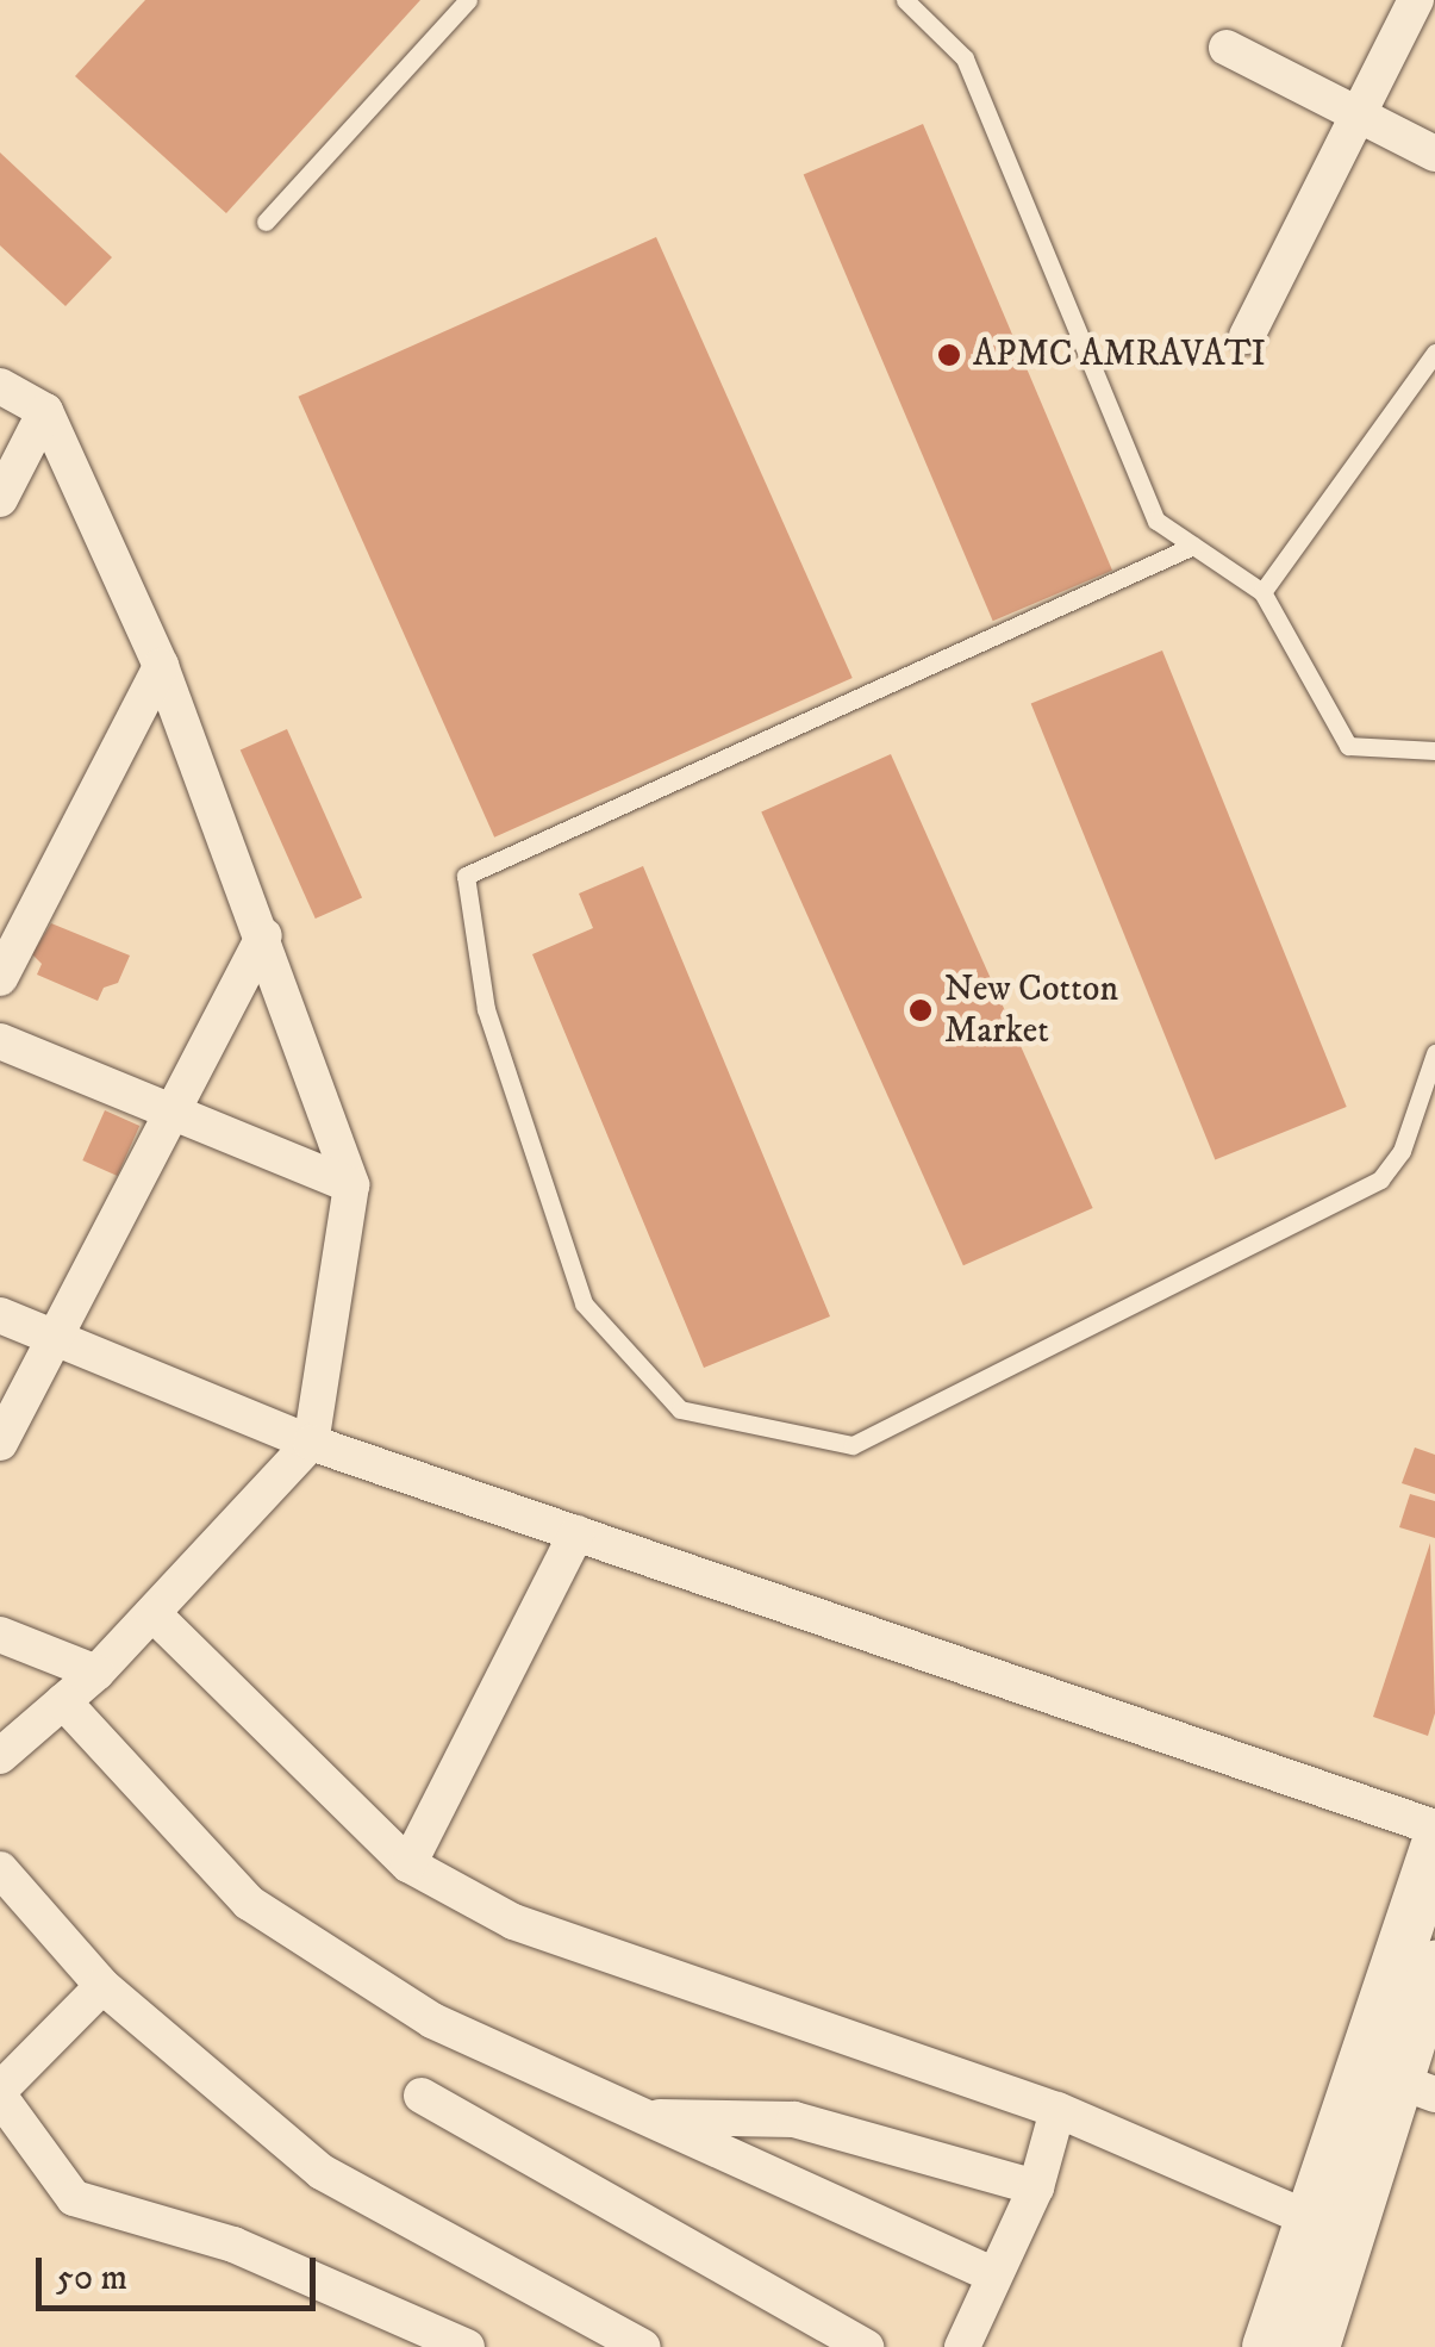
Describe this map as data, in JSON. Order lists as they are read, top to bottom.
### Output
{
  "places": ["APMC AMRAVATI", "New Cotton Market"],
  "scale_bar": "50 m"
}
